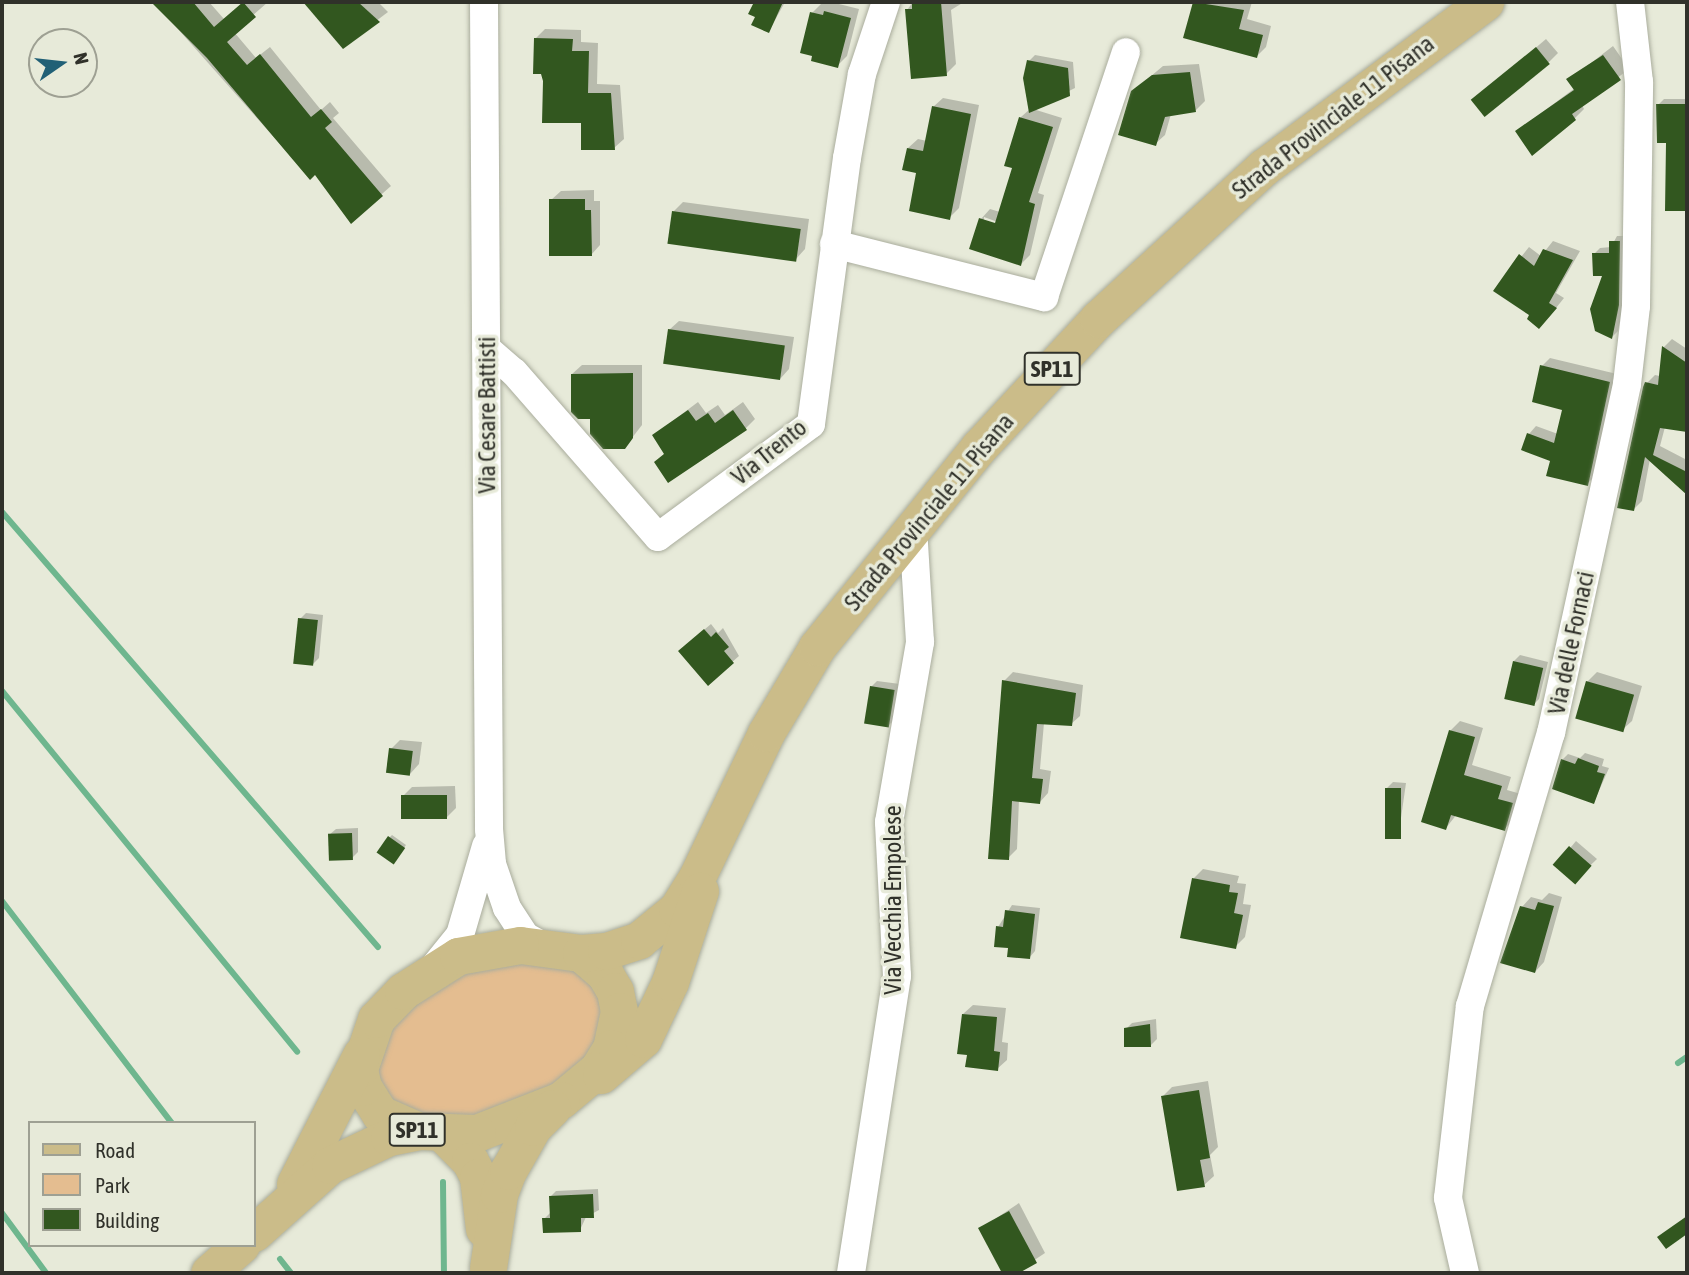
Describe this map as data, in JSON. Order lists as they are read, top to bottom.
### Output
{
  "streets": {
    "main road": ["Strada Provinciale 11 Pisana", "SP11", "Via Cesare Battisti"],
    "street": ["Via Trento", "Via delle Fornaci", "Via Vecchia Empolese"]
  },
  "crossings": [
    ["Strada Provinciale 11 Pisana", "SP11"],
    ["Strada Provinciale 11 Pisana", "Via Cesare Battisti"],
    ["Strada Provinciale 11 Pisana", "Via Vecchia Empolese"],
    ["SP11", "Via Cesare Battisti"],
    ["Via Cesare Battisti", "Via Trento"]
  ],
  "legend": ["Road", "Park", "Building"],
  "north": "right"
}
